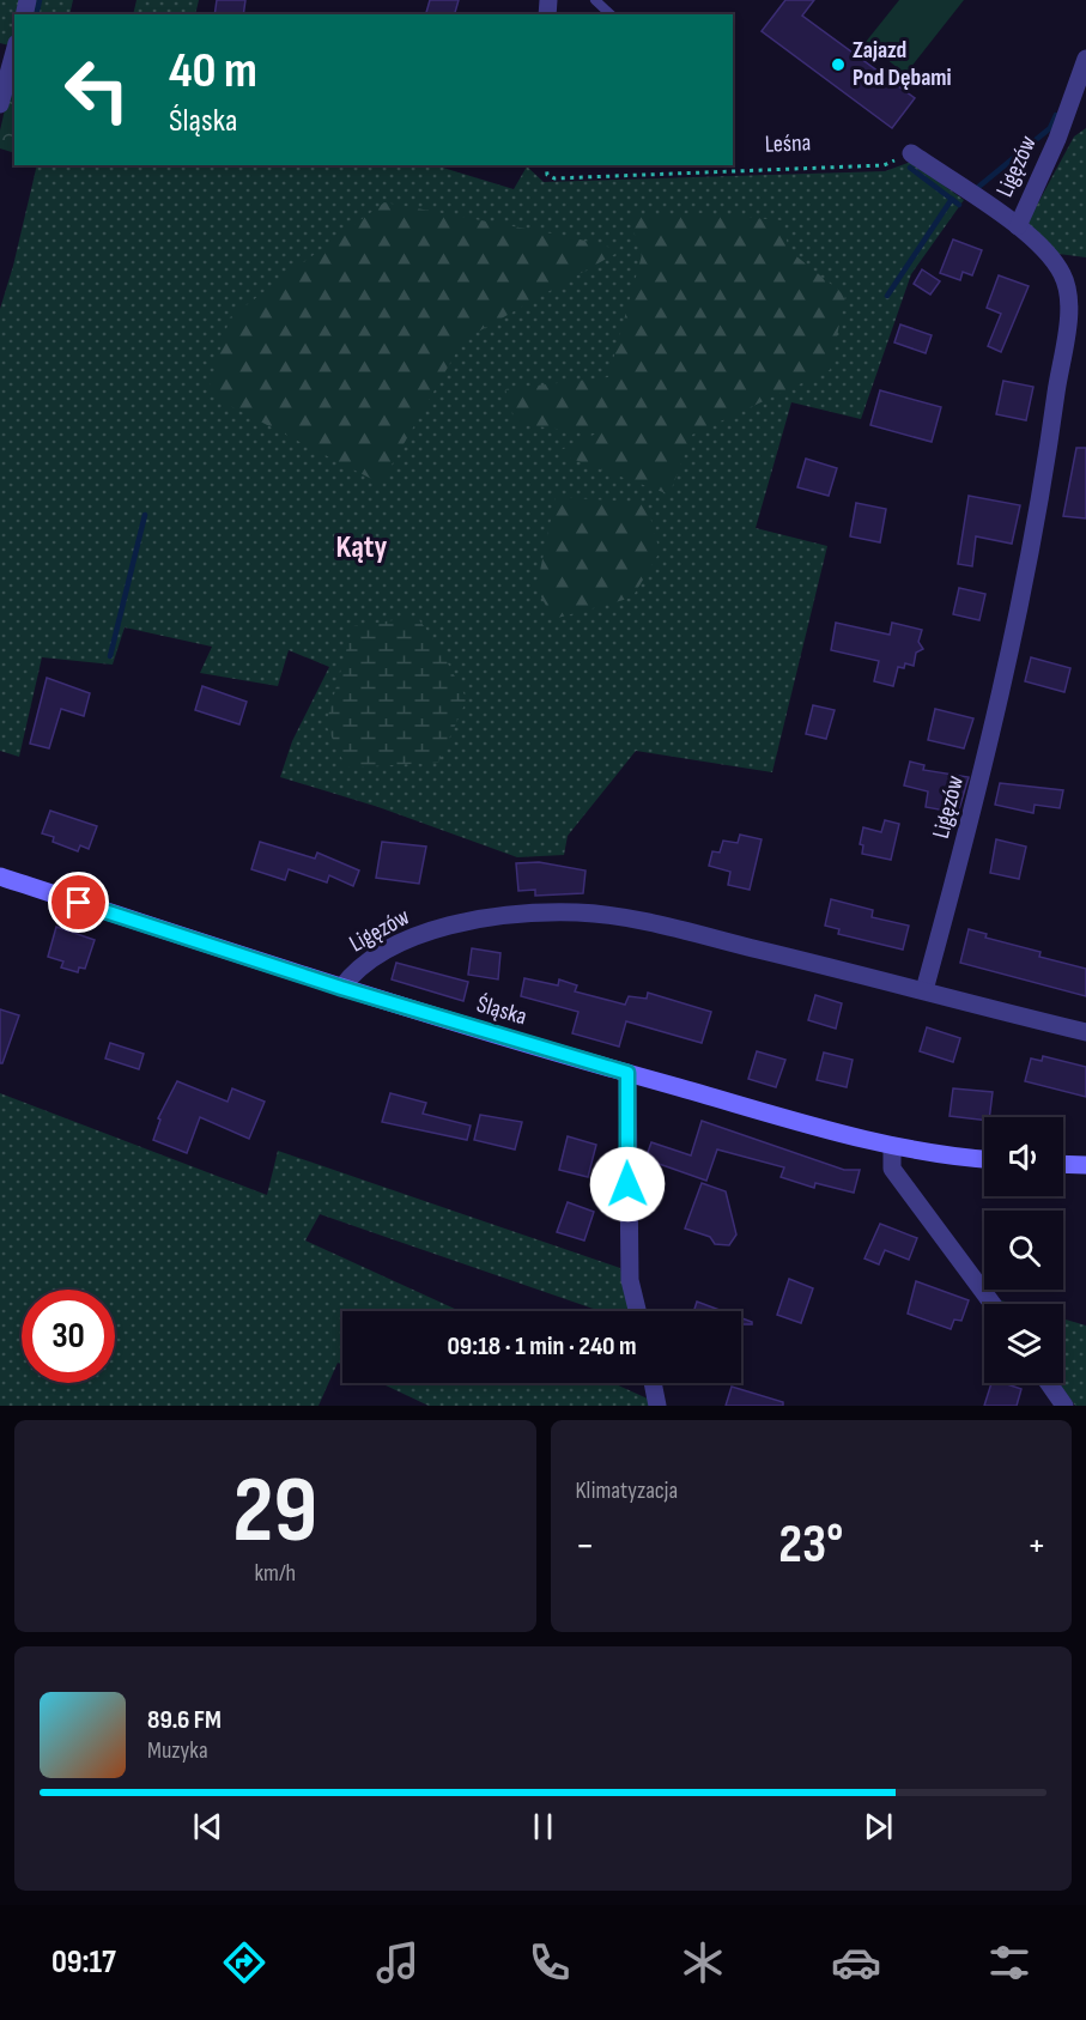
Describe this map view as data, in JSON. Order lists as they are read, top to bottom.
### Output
{
  "streets": {
    "main road": ["Śląska"],
    "street": ["Ligęzów"],
    "path": ["Leśna"]
  },
  "crossings": [
    ["Ligęzów", "Śląska"]
  ],
  "districts": ["Kąty"],
  "places": ["Zajazd Pod Dębami"],
  "page": {
    "turn": ["40 m", "Śląska"],
    "limit": "30",
    "trip": "09:18 · 1 min · 240 m",
    "tile": [
      ["29", "km/h"],
      "Klimatyzacja"
    ],
    "heat": ["−", "23°", "+"],
    "song": ["89.6 FM", "Muzyka"],
    "tabs": "09:17"
  }
}
